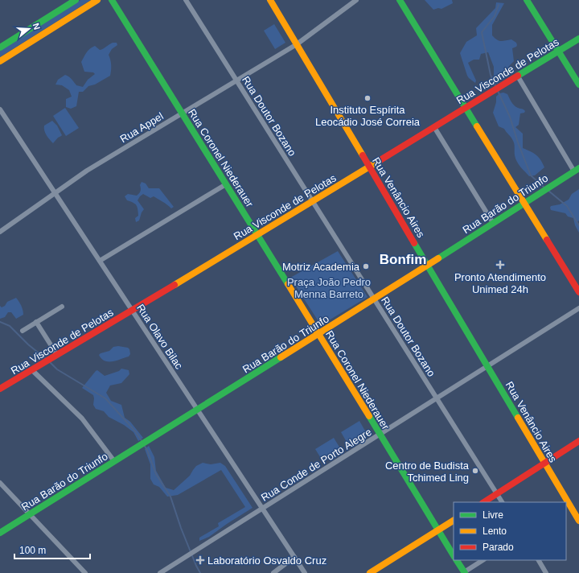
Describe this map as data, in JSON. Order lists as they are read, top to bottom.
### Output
{
  "streets": {
    "street": [
      "Rua Visconde de Pelotas",
      "Rua Doutor Bozano",
      "Rua Appel",
      "Rua Coronel Niederauer",
      "Rua Venâncio Aires",
      "Rua Barão do Triunfo",
      "Rua Olavo Bilac",
      "Rua Conde de Porto Alegre"
    ]
  },
  "crossings": [
    ["Rua Visconde de Pelotas", "Rua Doutor Bozano"],
    ["Rua Visconde de Pelotas", "Rua Coronel Niederauer"],
    ["Rua Visconde de Pelotas", "Rua Venâncio Aires"],
    ["Rua Visconde de Pelotas", "Rua Olavo Bilac"],
    ["Rua Doutor Bozano", "Rua Appel"],
    ["Rua Doutor Bozano", "Rua Barão do Triunfo"],
    ["Rua Doutor Bozano", "Rua Conde de Porto Alegre"],
    ["Rua Appel", "Rua Coronel Niederauer"],
    ["Rua Appel", "Rua Venâncio Aires"],
    ["Rua Appel", "Rua Olavo Bilac"],
    ["Rua Coronel Niederauer", "Rua Barão do Triunfo"],
    ["Rua Coronel Niederauer", "Rua Conde de Porto Alegre"],
    ["Rua Venâncio Aires", "Rua Barão do Triunfo"],
    ["Rua Venâncio Aires", "Rua Conde de Porto Alegre"],
    ["Rua Barão do Triunfo", "Rua Olavo Bilac"],
    ["Rua Olavo Bilac", "Rua Conde de Porto Alegre"]
  ],
  "districts": ["Bonfim"],
  "parks": ["Praça João Pedro Menna Barreto"],
  "places": {
    "other": ["Instituto Espírita Leocádio José Correia", "Motriz Academia", "Centro de Budista Tchimed Ling"],
    "health": ["Pronto Atendimento Unimed 24h", "Laboratório Osvaldo Cruz"]
  },
  "legend": ["Livre", "Lento", "Parado"],
  "scale_bar": "100 m",
  "north": "right"
}
